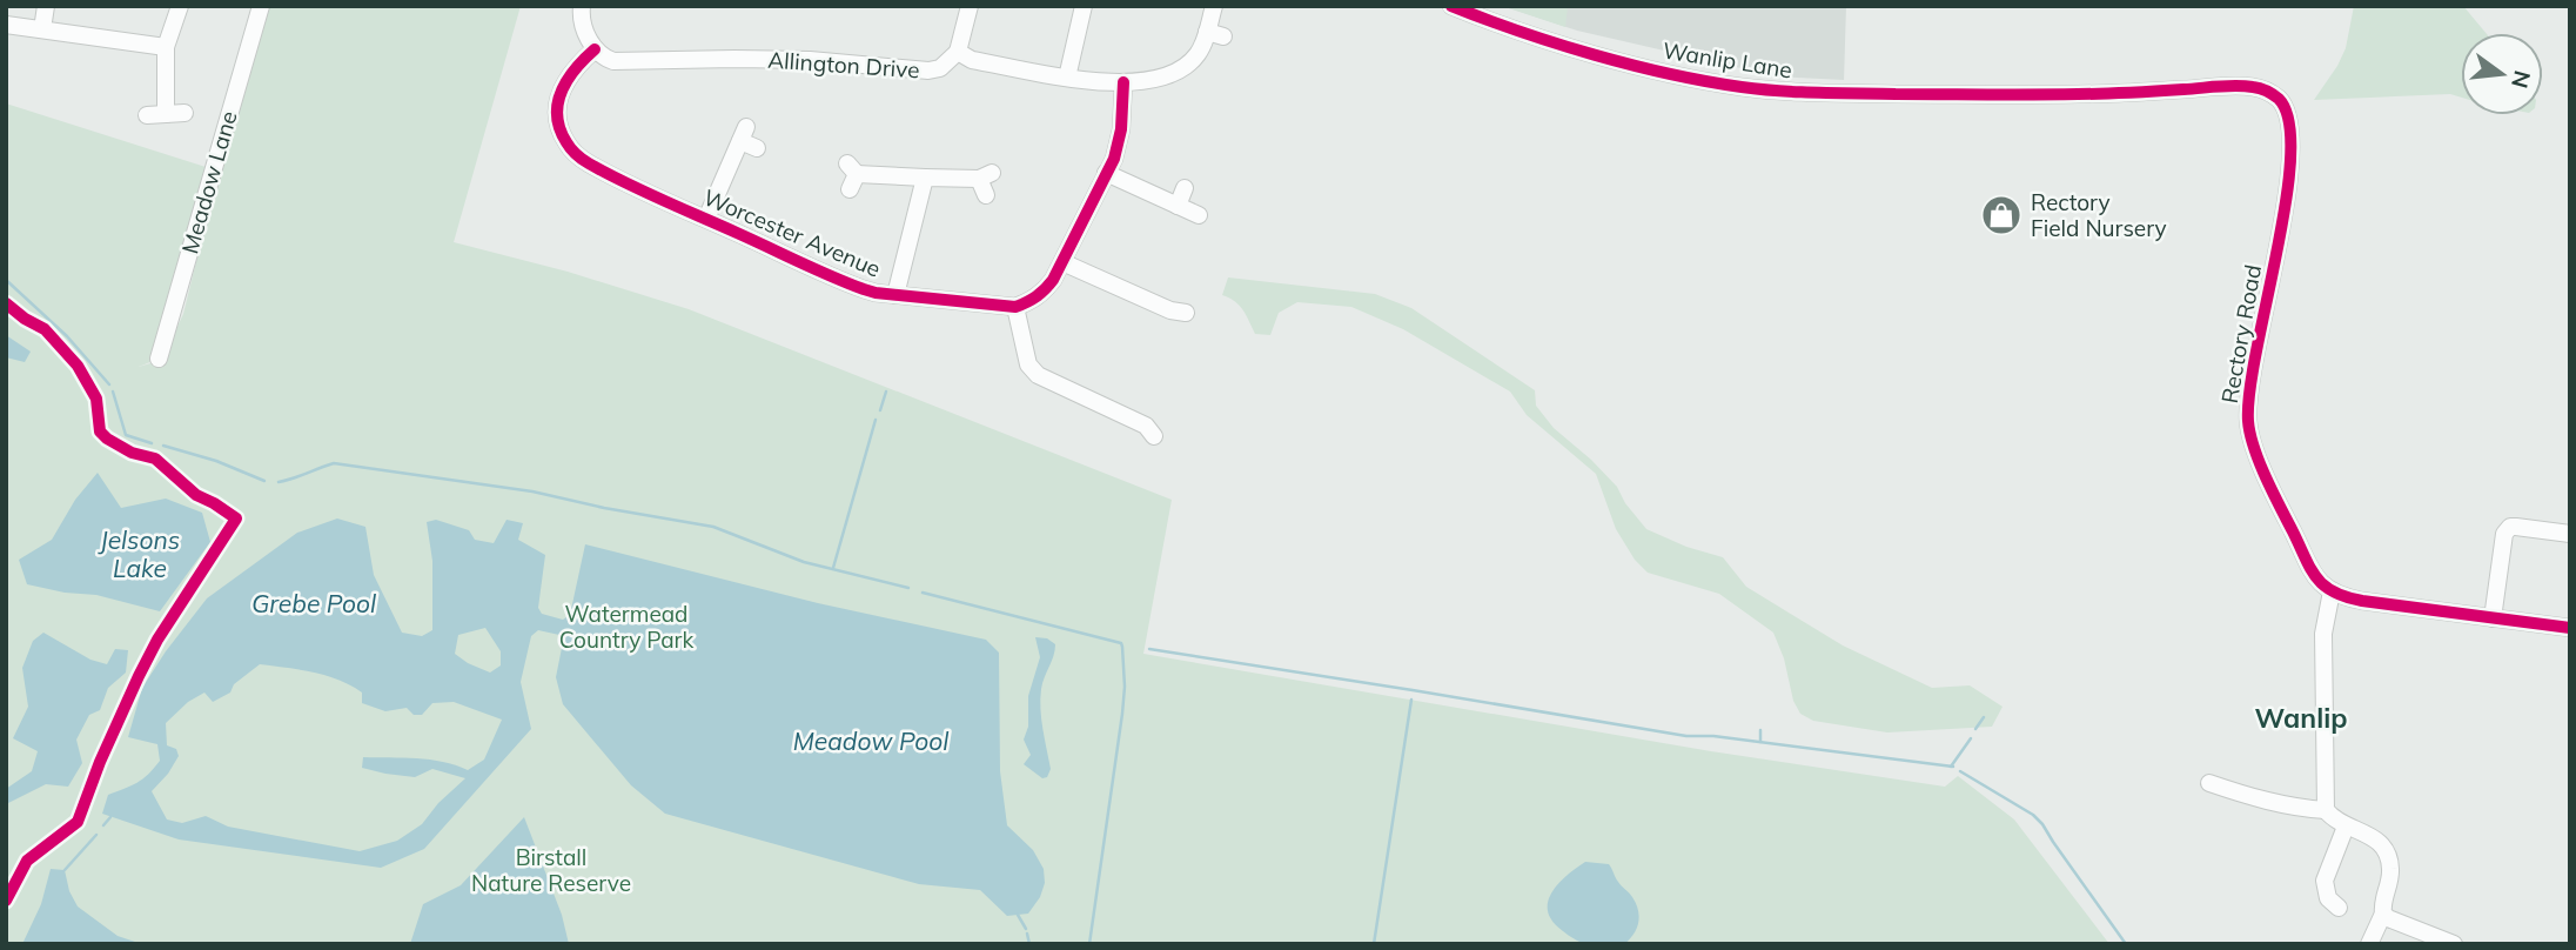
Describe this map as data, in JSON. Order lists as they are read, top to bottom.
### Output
{
  "streets": {
    "street": [
      "Wanlip Lane",
      "Allington Drive",
      "Meadow Lane",
      "Worcester Avenue",
      "Rectory Road"
    ]
  },
  "crossings": [
    ["Wanlip Lane", "Rectory Road"],
    ["Allington Drive", "Worcester Avenue"]
  ],
  "districts": ["Wanlip"],
  "water": ["Jelsons Lake", "Grebe Pool", "Meadow Pool"],
  "parks": ["Watermead Country Park", "Birstall Nature Reserve"],
  "places": {
    "shop": ["Rectory Field Nursery"]
  },
  "north": "right"
}
